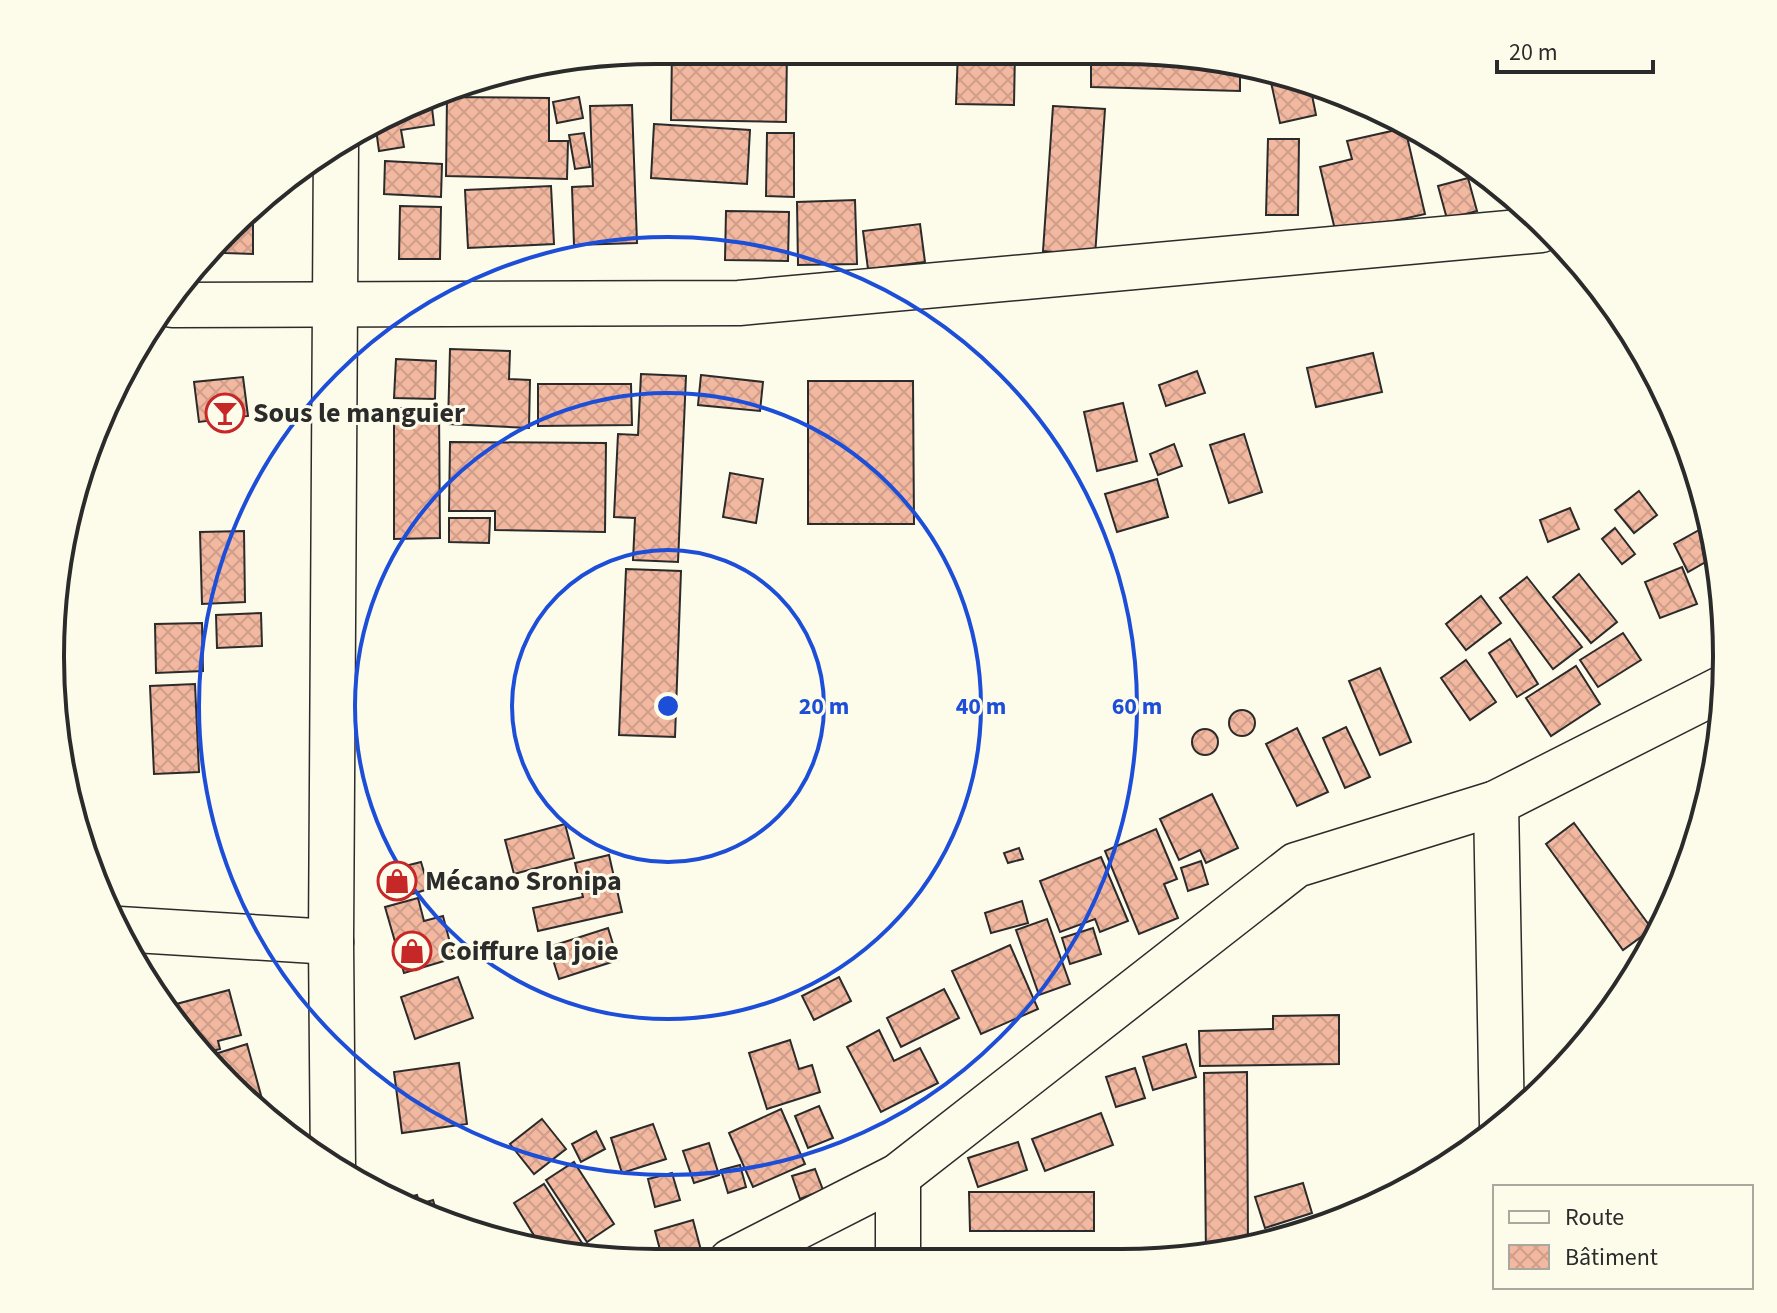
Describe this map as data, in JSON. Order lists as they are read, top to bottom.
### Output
{
  "places": {
    "bar": ["Sous le manguier"],
    "shop": ["Mécano Sronipa", "Coiffure la joie"]
  },
  "legend": ["Route", "Bâtiment"],
  "scale_bar": "20 m",
  "rings": ["20 m", "40 m", "60 m"]
}
